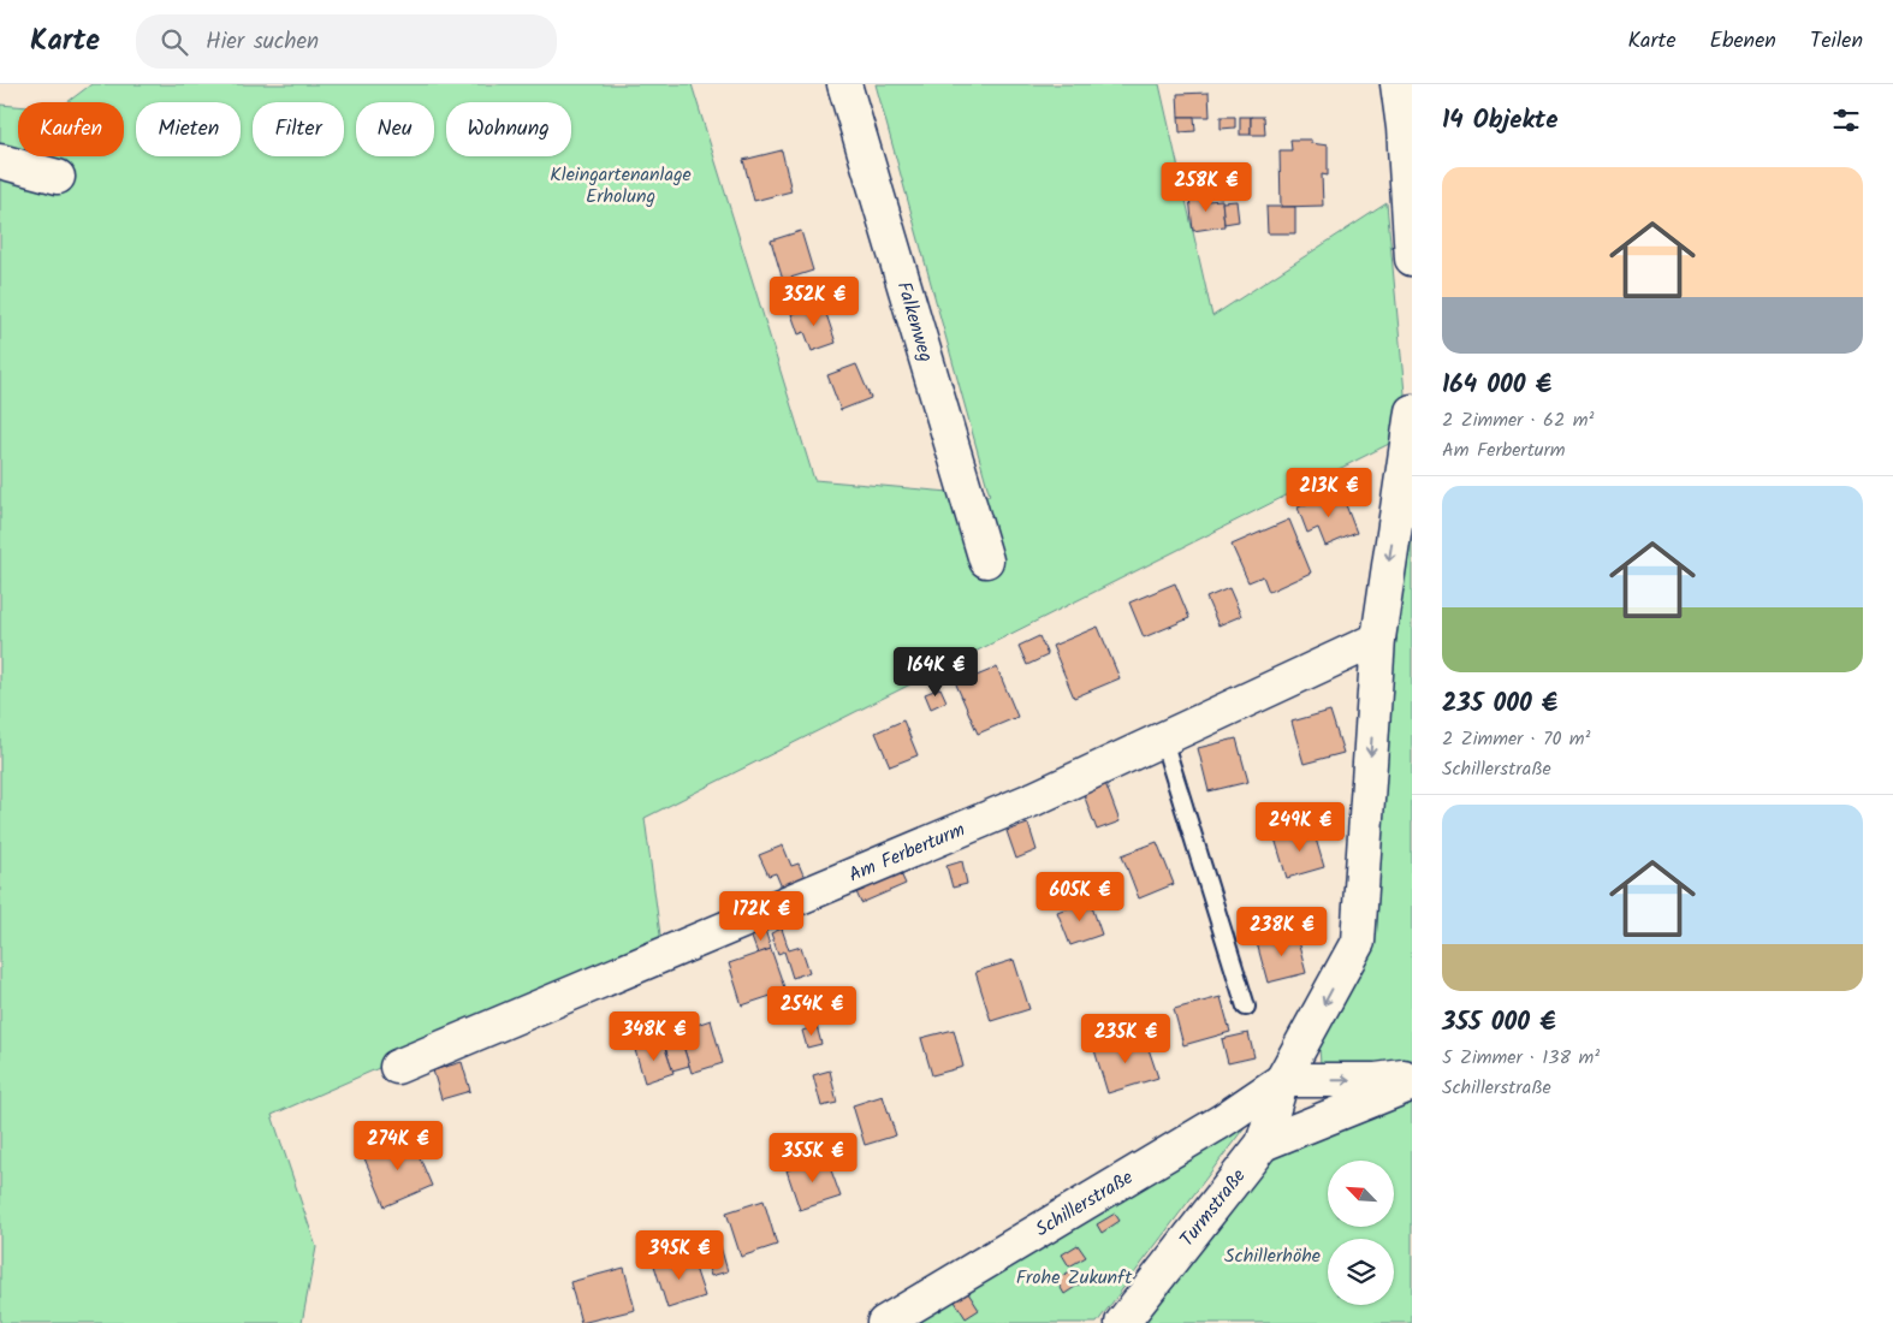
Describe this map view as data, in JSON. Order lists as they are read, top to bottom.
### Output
{
  "streets": {
    "street": [
      "Falkenweg",
      "Am Ferberturm",
      "Schillerstraße",
      "Turmstraße"
    ]
  },
  "crossings": [
    ["Schillerstraße", "Turmstraße"]
  ],
  "parks": ["Kleingartenanlage Erholung", "Schillerhöhe", "Frohe Zukunft"],
  "north": "top left",
  "page": {
    "header": "Karte",
    "search": "Hier suchen",
    "nav": ["Karte", "Ebenen", "Teilen"],
    "heading": "14 Objekte",
    "chip": [
      "Kaufen",
      "Mieten",
      "Filter",
      "Neu",
      "Wohnung"
    ],
    "list": [
      {
        "name": "164 000 €",
        "note": "2 Zimmer · 62 m² · Am Ferberturm"
      },
      {
        "name": "235 000 €",
        "note": "2 Zimmer · 70 m² · Schillerstraße"
      },
      {
        "name": "355 000 €",
        "note": "5 Zimmer · 138 m² · Schillerstraße"
      }
    ],
    "price": [
      "258K €",
      "352K €",
      "213K €",
      "164K €",
      "249K €",
      "605K €",
      "172K €",
      "238K €",
      "254K €",
      "348K €",
      "235K €",
      "274K €",
      "355K €",
      "395K €"
    ]
  }
}
